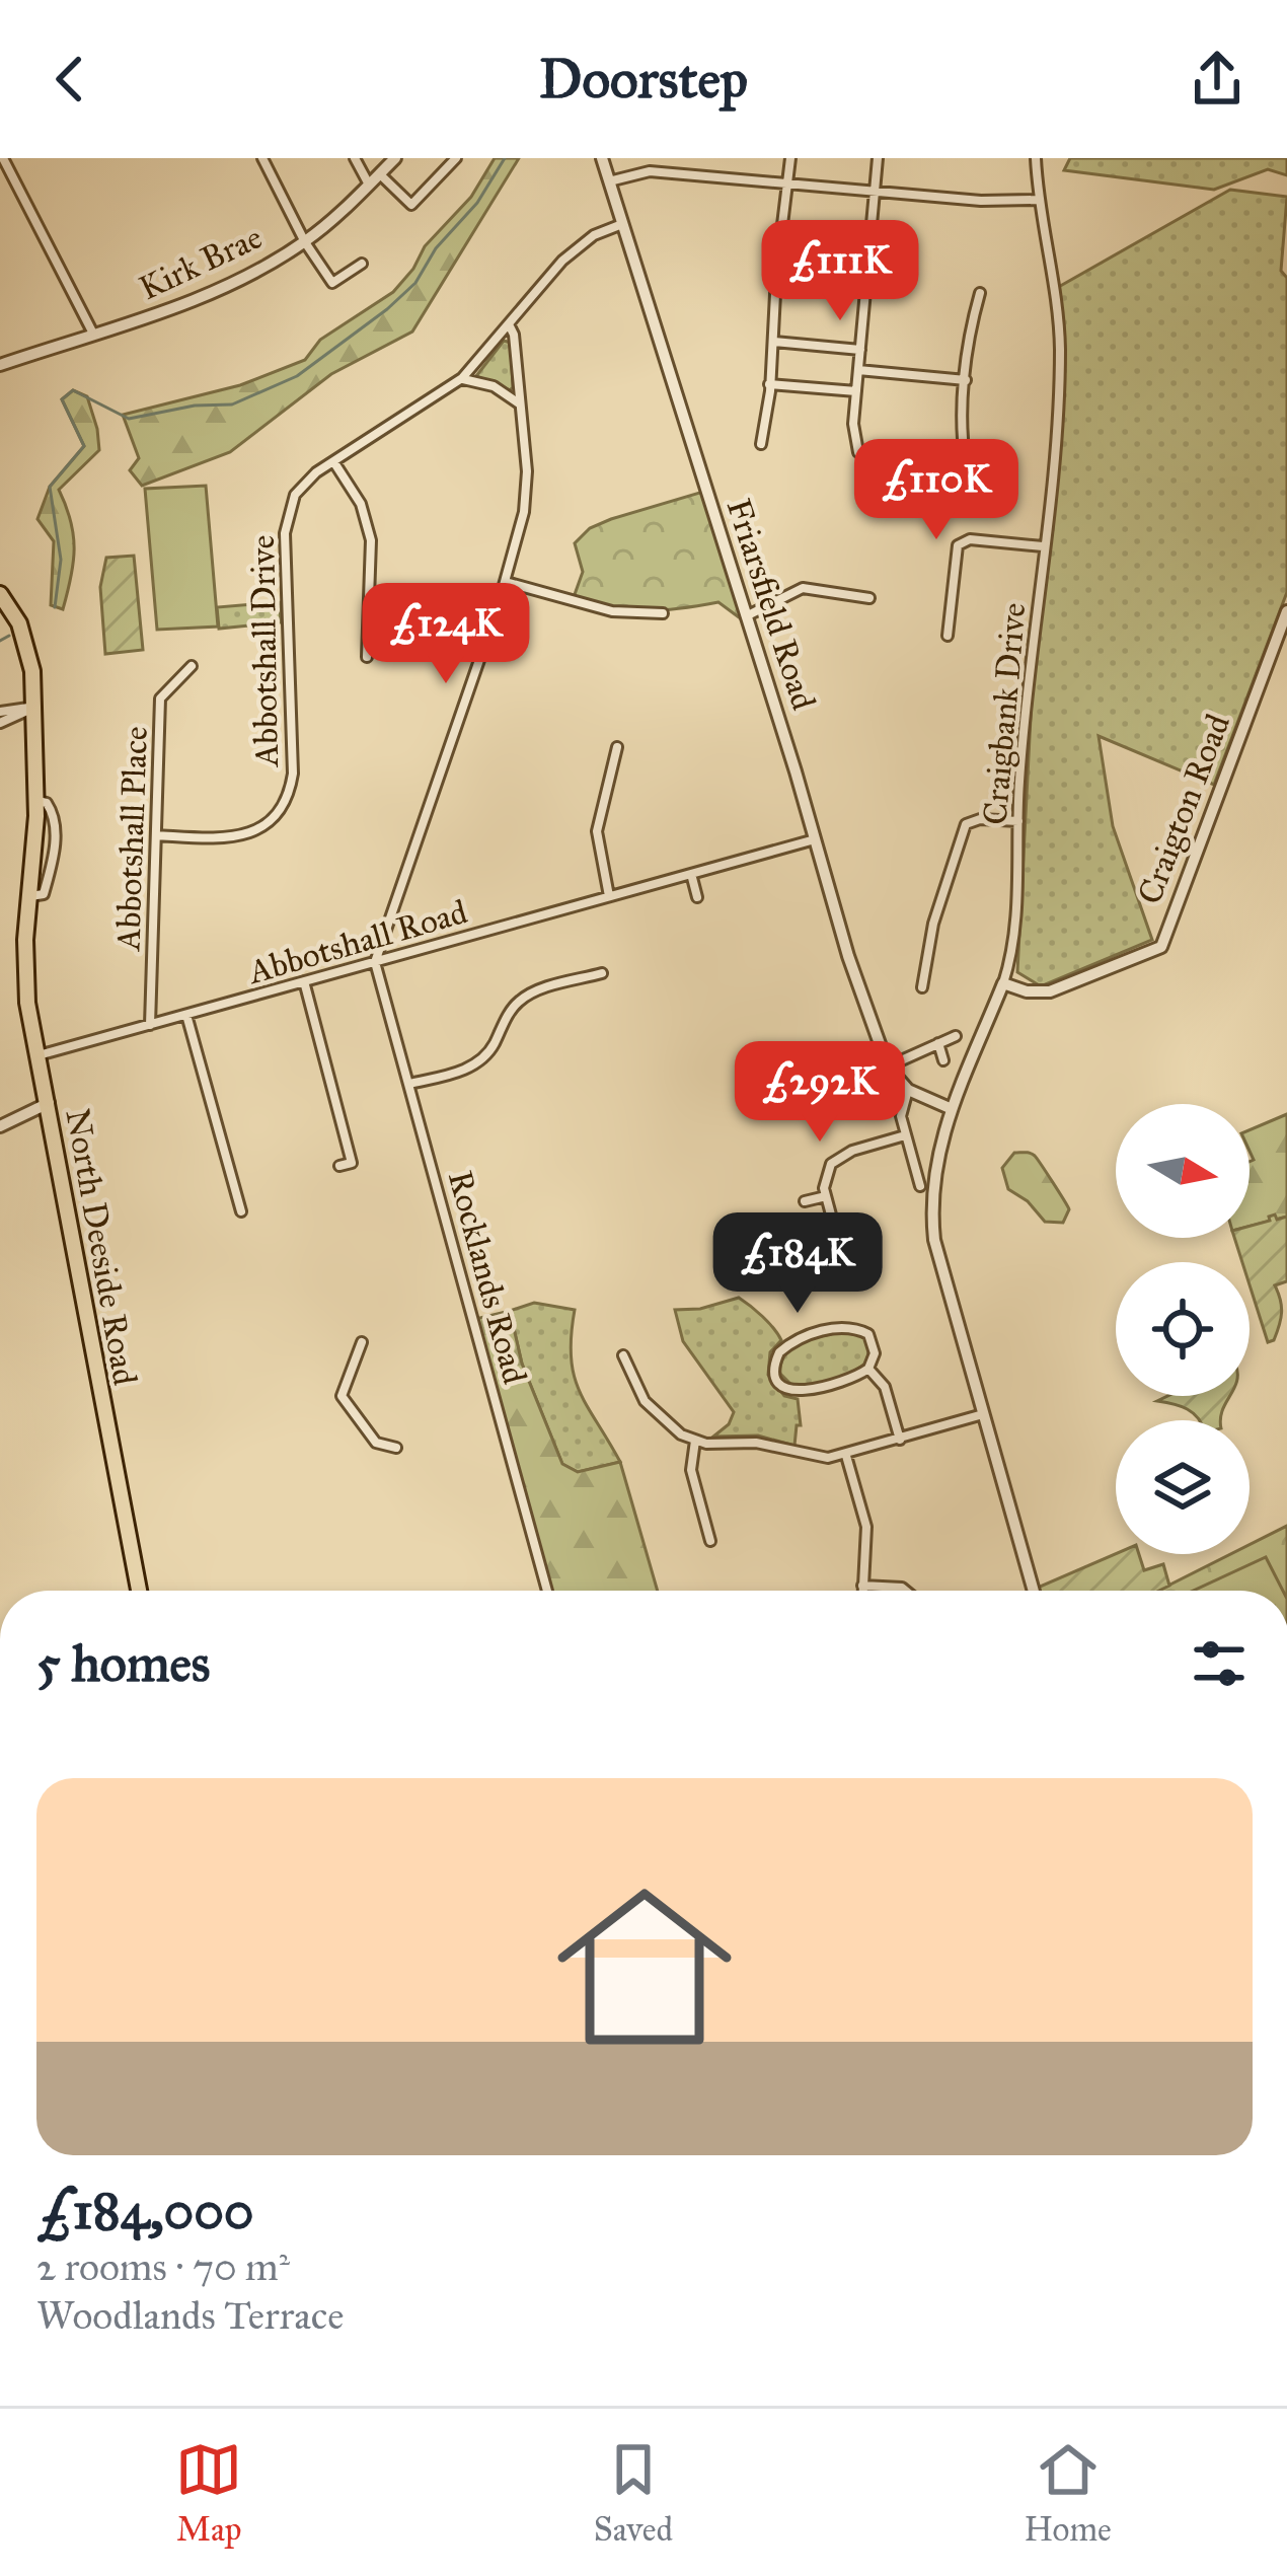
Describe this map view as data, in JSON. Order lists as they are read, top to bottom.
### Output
{
  "streets": {
    "main road": ["North Deeside Road"],
    "street": [
      "Kirk Brae",
      "Friarsfield Road",
      "Abbotshall Drive",
      "Craigbank Drive",
      "Craigton Road",
      "Abbotshall Place",
      "Abbotshall Road",
      "Rocklands Road"
    ]
  },
  "crossings": [
    ["Friarsfield Road", "Abbotshall Drive"],
    ["Friarsfield Road", "Abbotshall Road"],
    ["Abbotshall Drive", "Abbotshall Place"],
    ["Craigbank Drive", "Craigton Road"],
    ["Abbotshall Place", "Abbotshall Road"],
    ["Abbotshall Road", "North Deeside Road"],
    ["Abbotshall Road", "Rocklands Road"]
  ],
  "north": "right",
  "page": {
    "header": "Doorstep",
    "price": [
      "£111K",
      "£110K",
      "£124K",
      "£292K",
      "£184K"
    ],
    "heading": "5 homes",
    "list": [
      {
        "name": "£184,000",
        "note": "2 rooms · 70 m² · Woodlands Terrace"
      }
    ],
    "tabs": ["Map", "Saved", "Home"]
  }
}
